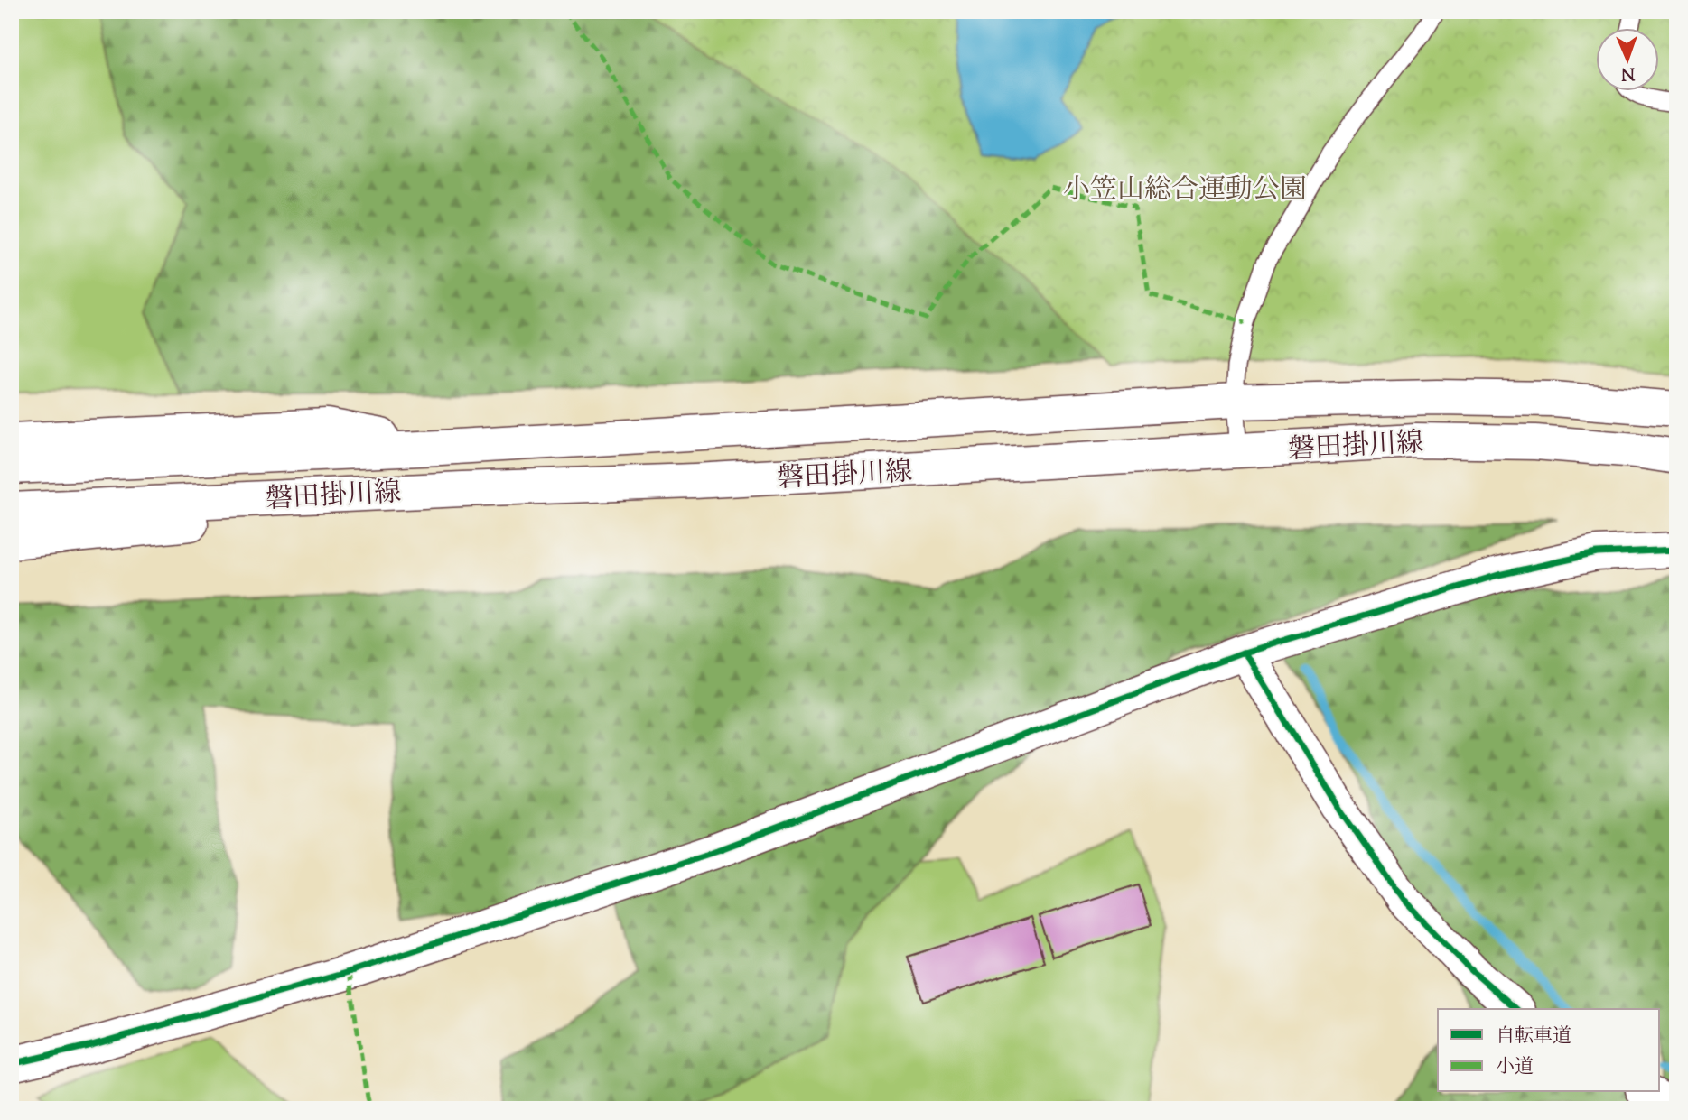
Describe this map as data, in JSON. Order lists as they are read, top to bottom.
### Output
{
  "streets": {
    "main road": ["磐田掛川線"]
  },
  "parks": ["小笠山総合運動公園"],
  "legend": ["自転車道", "小道"],
  "north": "bottom"
}
